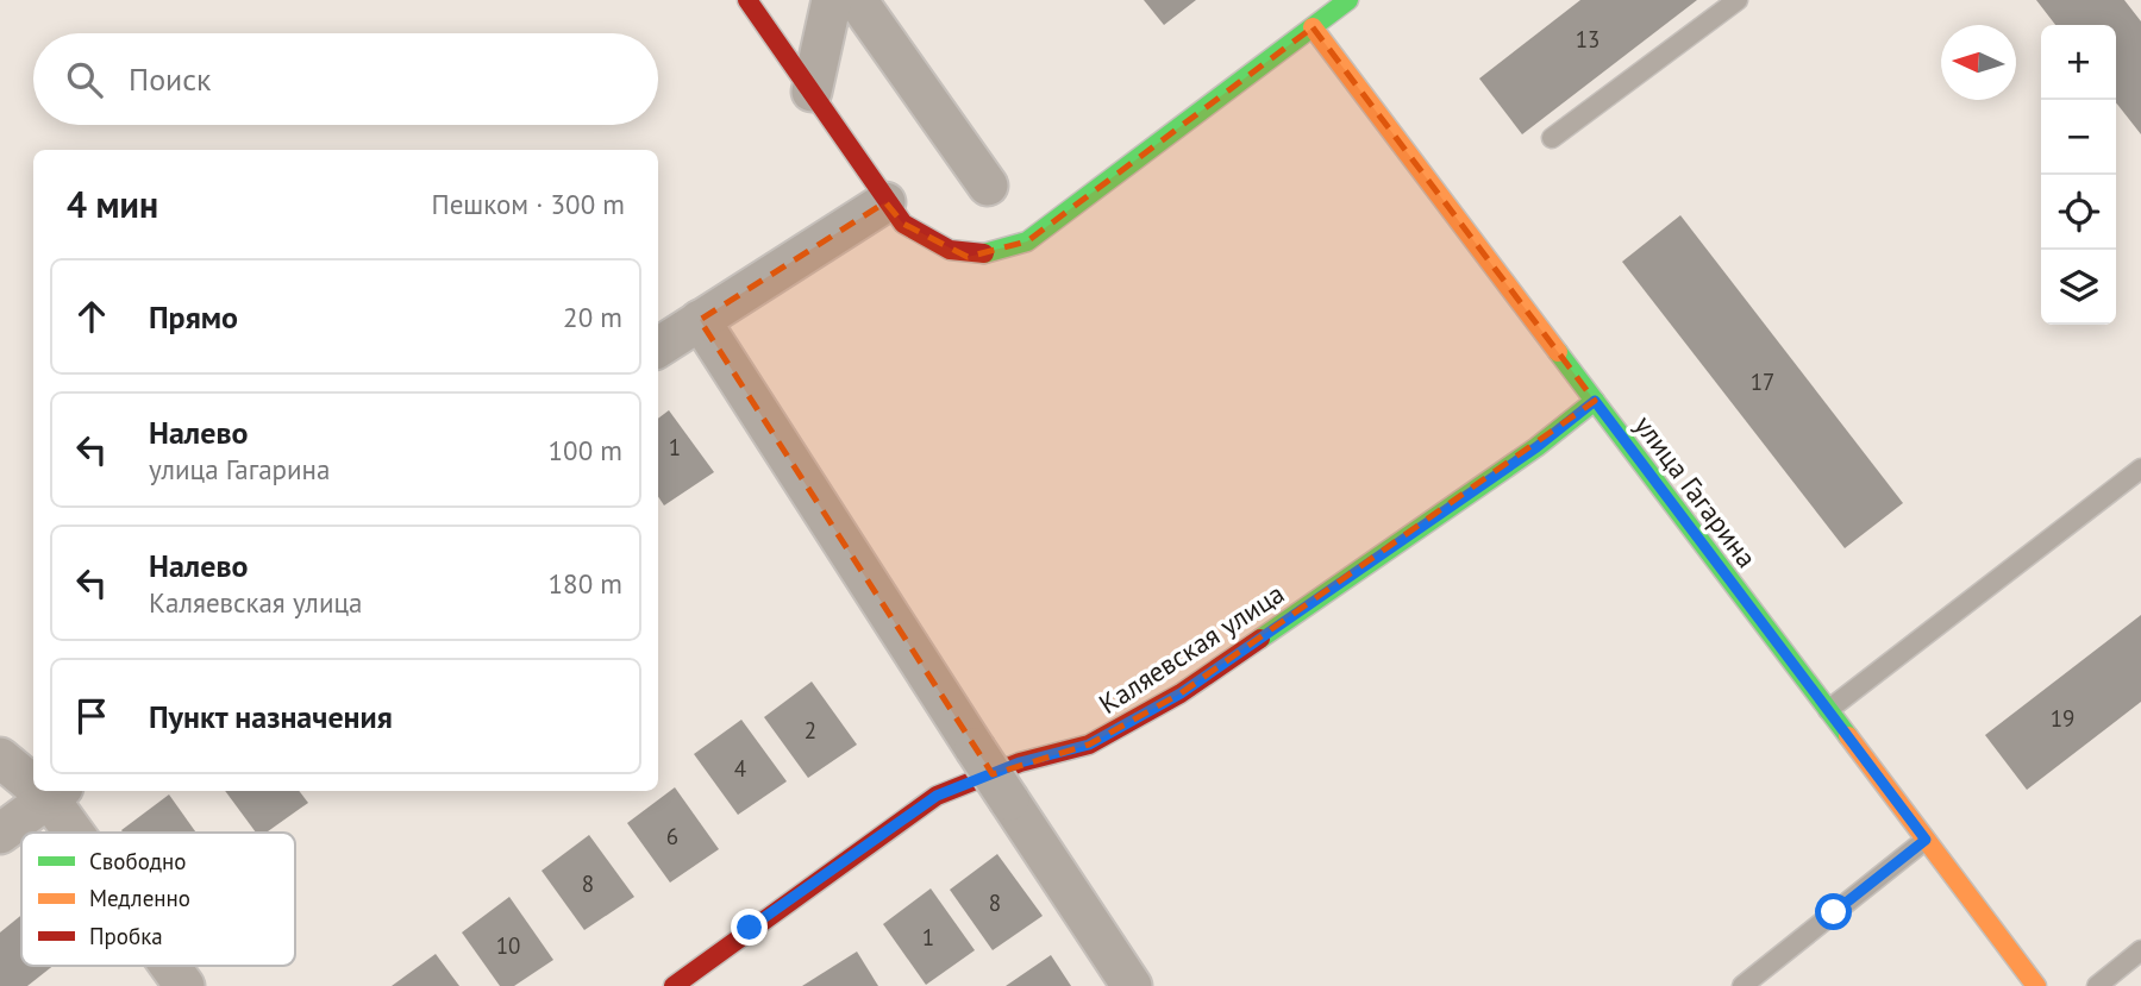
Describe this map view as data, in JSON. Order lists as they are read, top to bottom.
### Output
{
  "streets": {
    "street": ["улица Гагарина", "Каляевская улица"]
  },
  "crossings": [
    ["улица Гагарина", "Каляевская улица"]
  ],
  "house_numbers": [
    "13",
    "17",
    "1",
    "19",
    "2",
    "4",
    "6",
    "8",
    "8",
    "1",
    "10"
  ],
  "legend": ["Свободно", "Медленно", "Пробка"],
  "north": "left",
  "page": {
    "map_buttons": ["+", "−"],
    "search": "Поиск",
    "heading": ["4 мин", "Пешком · 300 m"],
    "list": [
      ["Прямо", "20 m"],
      ["Налево", "улица Гагарина", "100 m"],
      ["Налево", "Каляевская улица", "180 m"],
      "Пункт назначения"
    ]
  }
}
